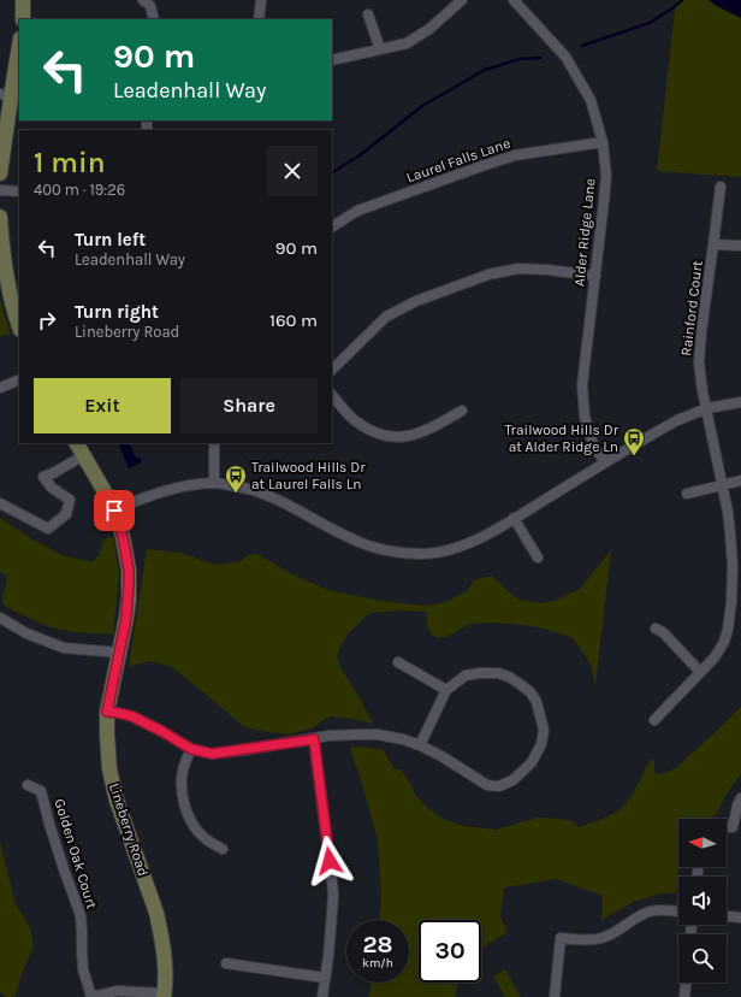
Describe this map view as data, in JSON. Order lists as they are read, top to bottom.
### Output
{
  "streets": {
    "street": [
      "Laurel Falls Lane",
      "Alder Ridge Lane",
      "Rainford Court",
      "Lineberry Road",
      "Golden Oak Court"
    ]
  },
  "crossings": [
    ["Laurel Falls Lane", "Alder Ridge Lane"]
  ],
  "places": {
    "bus stop": ["Trailwood Hills Dr at Alder Ridge Ln", "Trailwood Hills Dr at Laurel Falls Ln"]
  },
  "north": "left",
  "page": {
    "turn": ["90 m", "Leadenhall Way"],
    "heading": ["1 min", "400 m · 19:26"],
    "list": [
      {
        "name": "Turn left",
        "note": "Leadenhall Way",
        "value": "90 m"
      },
      {
        "name": "Turn right",
        "note": "Lineberry Road",
        "value": "160 m"
      }
    ],
    "buttons": ["Exit", "Share"],
    "speed": "28 km/h",
    "limit": "30"
  }
}
